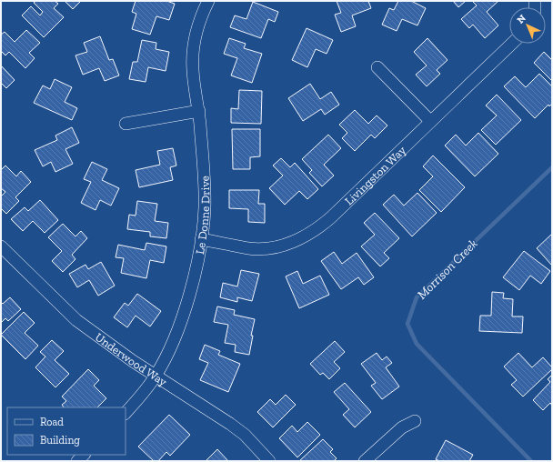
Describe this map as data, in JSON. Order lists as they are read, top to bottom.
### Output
{
  "streets": {
    "street": ["Livingston Way", "Le Donne Drive", "Underwood Way"]
  },
  "crossings": [
    ["Livingston Way", "Le Donne Drive"],
    ["Le Donne Drive", "Underwood Way"]
  ],
  "water": ["Morrison Creek"],
  "legend": ["Road", "Building"],
  "north": "top left"
}
